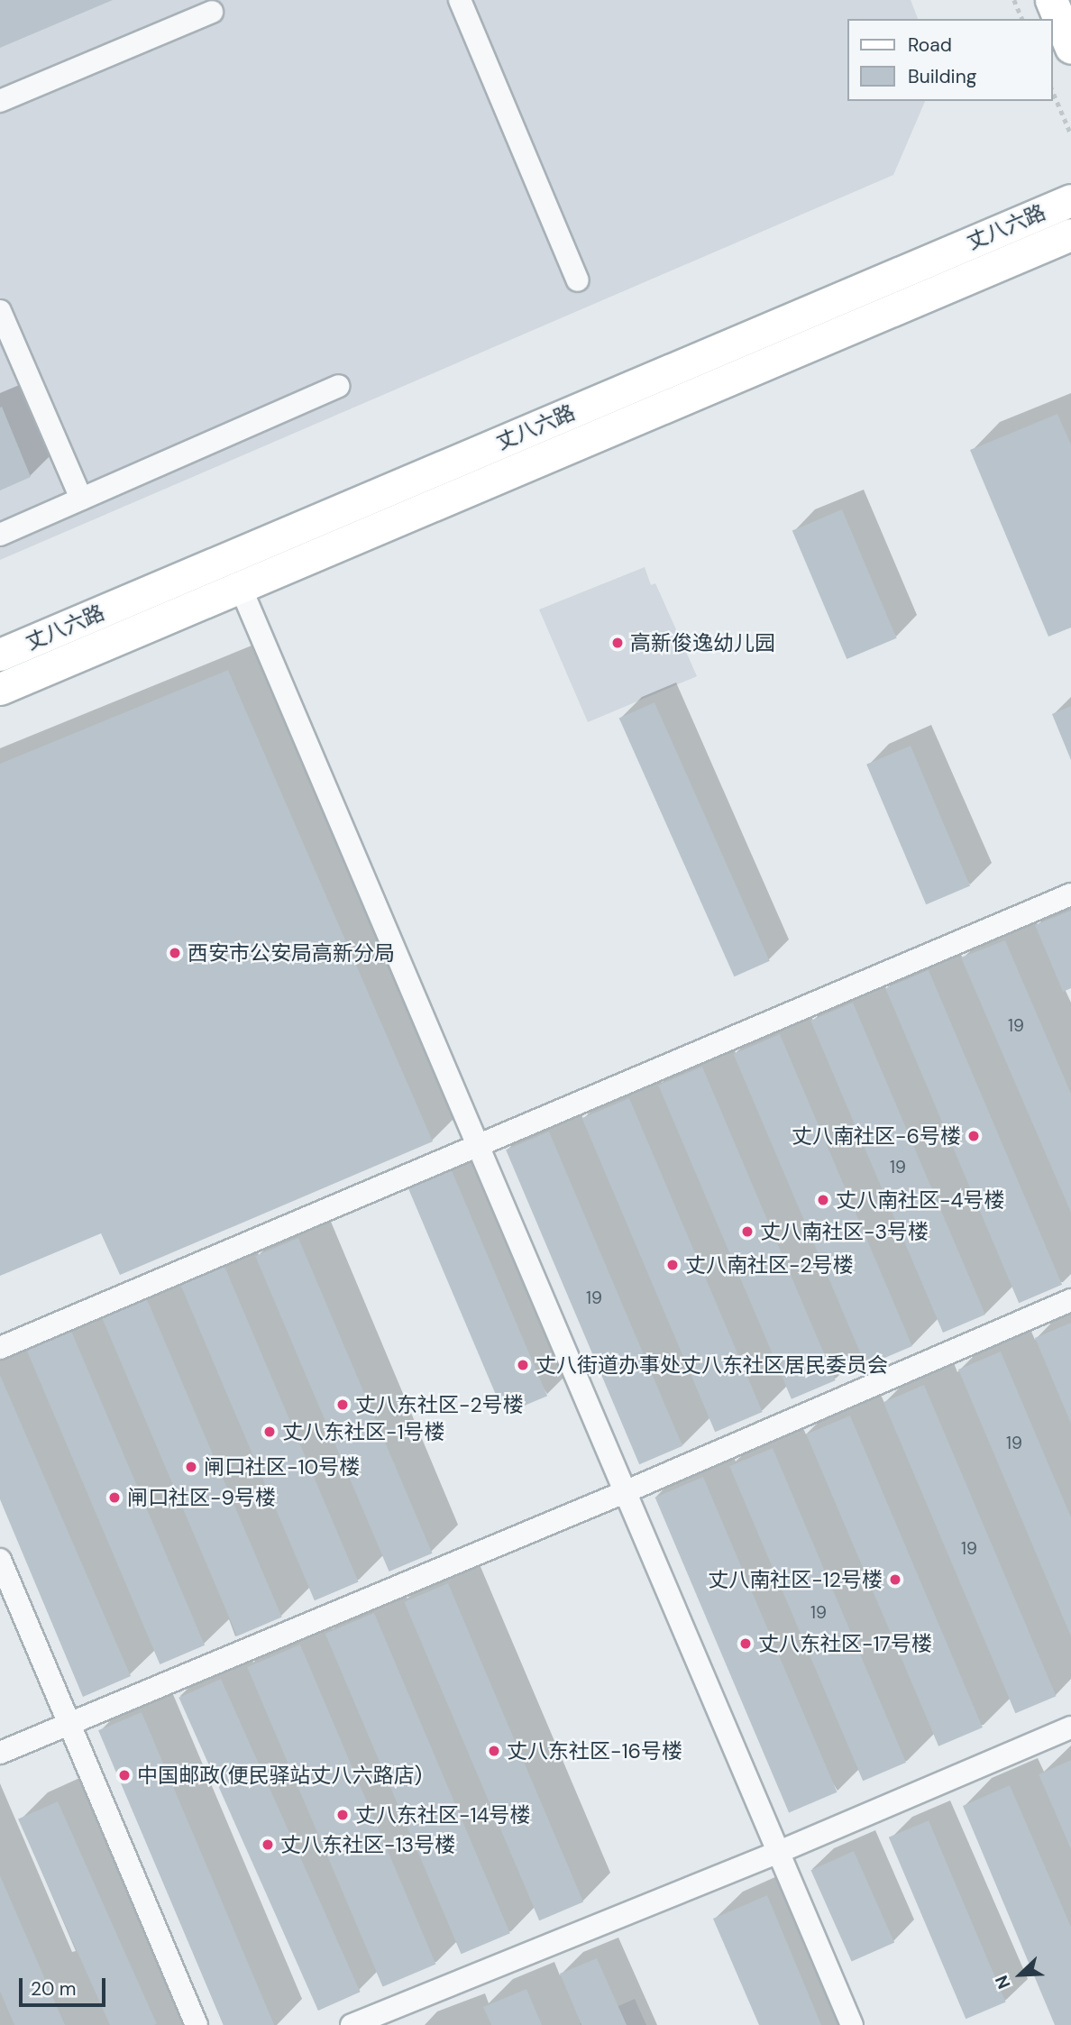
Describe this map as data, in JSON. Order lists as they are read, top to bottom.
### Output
{
  "streets": {
    "main road": ["丈八六路"]
  },
  "places": [
    "高新俊逸幼儿园",
    "西安市公安局高新分局",
    "丈八南社区-6号楼",
    "丈八南社区-4号楼",
    "丈八南社区-3号楼",
    "丈八南社区-2号楼",
    "丈八街道办事处丈八东社区居民委员会",
    "丈八东社区-2号楼",
    "丈八东社区-1号楼",
    "闸口社区-10号楼",
    "闸口社区-9号楼",
    "丈八南社区-12号楼",
    "丈八东社区-17号楼",
    "丈八东社区-16号楼",
    "中国邮政(便民驿站丈八六路店)",
    "丈八东社区-14号楼",
    "丈八东社区-13号楼"
  ],
  "house_numbers": [
    "19",
    "19",
    "19",
    "19",
    "19",
    "19"
  ],
  "legend": ["Road", "Building"],
  "scale_bar": "20 m",
  "north": "bottom left"
}
